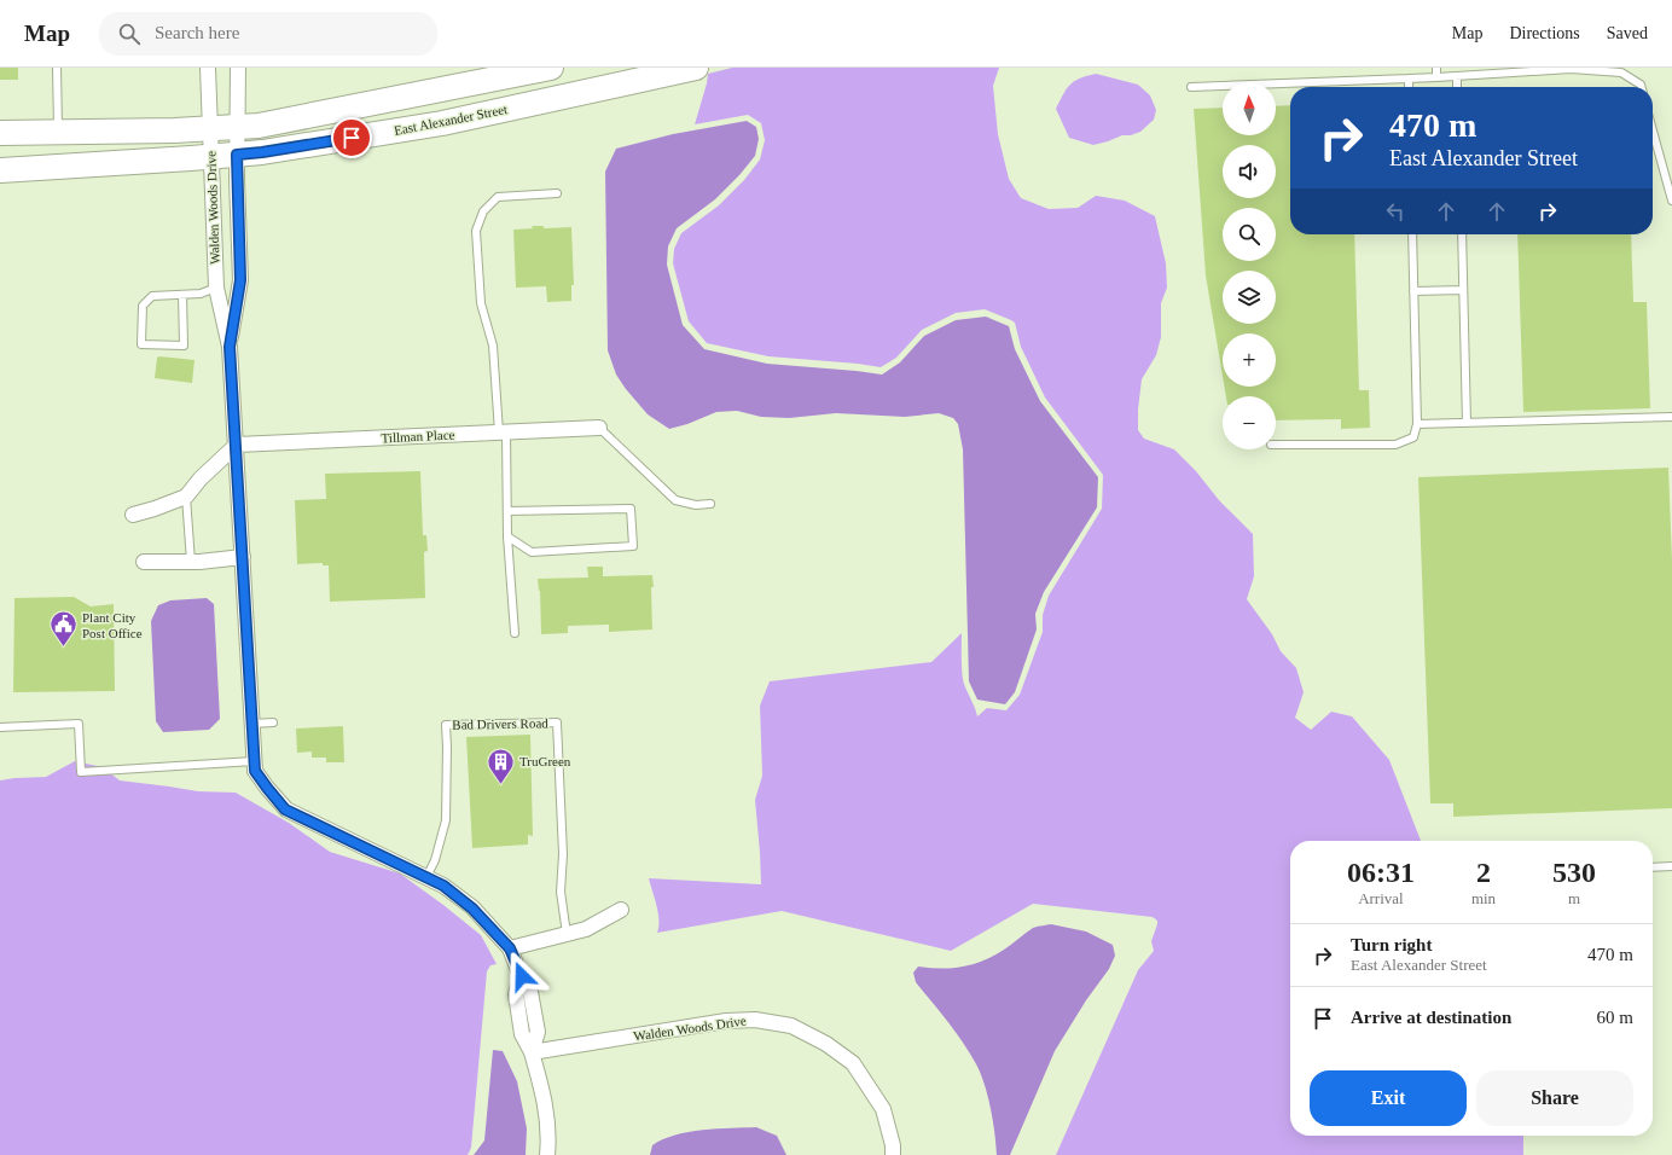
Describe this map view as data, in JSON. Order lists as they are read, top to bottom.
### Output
{
  "streets": {
    "main road": ["East Alexander Street"],
    "street": ["Walden Woods Drive", "Tillman Place"],
    "lane": ["Bad Drivers Road"]
  },
  "crossings": [
    ["East Alexander Street", "Walden Woods Drive"],
    ["Walden Woods Drive", "Tillman Place"],
    ["Walden Woods Drive", "Bad Drivers Road"]
  ],
  "places": {
    "public building": ["Plant City Post Office"],
    "building": ["TruGreen"]
  },
  "north": "top",
  "page": {
    "header": "Map",
    "search": "Search here",
    "nav": ["Map", "Directions", "Saved"],
    "map_buttons": ["+", "−"],
    "turn": ["470 m", "East Alexander Street"],
    "eta": [
      "06:31",
      "Arrival",
      "2",
      "min",
      "530",
      "m"
    ],
    "list": [
      {
        "name": "Turn right",
        "note": "East Alexander Street",
        "value": "470 m"
      },
      {
        "name": "Arrive at destination",
        "value": "60 m"
      }
    ],
    "buttons": ["Exit", "Share"]
  }
}
